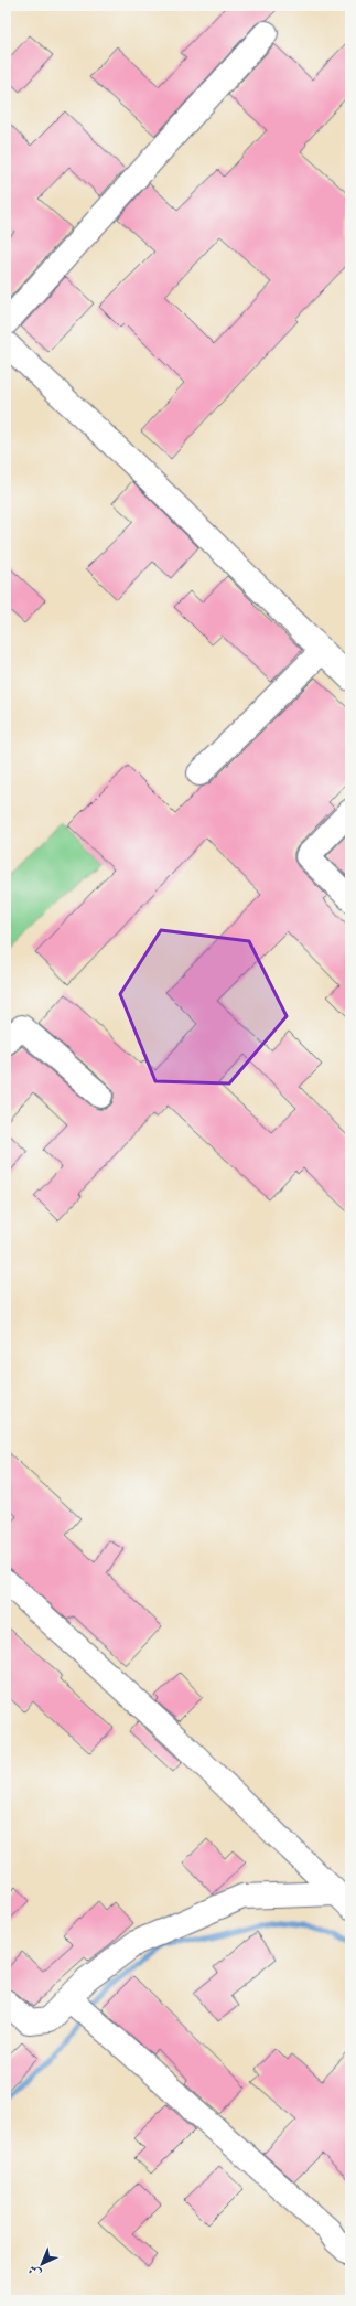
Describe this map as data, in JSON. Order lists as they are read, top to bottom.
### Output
{
  "north": "bottom left"
}
